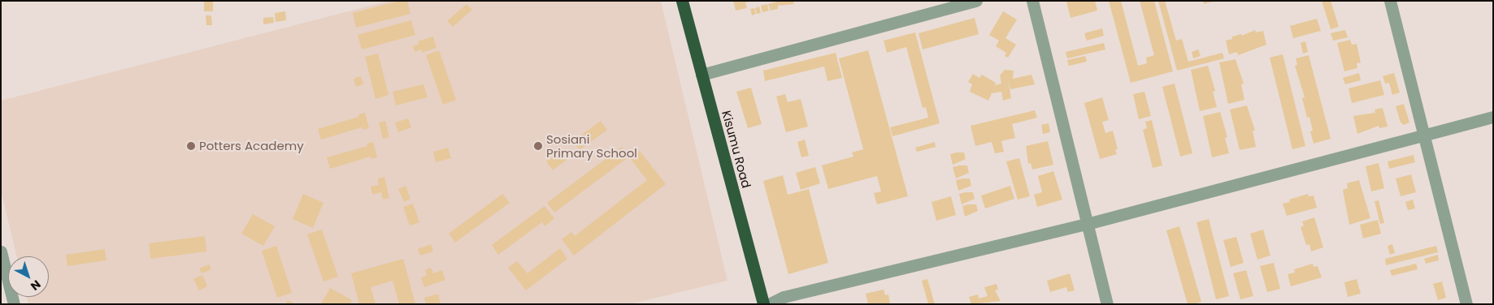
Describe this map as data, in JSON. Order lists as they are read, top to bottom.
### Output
{
  "streets": {
    "highway": ["Kisumu Road"]
  },
  "places": ["Potters Academy", "Sosiani Primary School"],
  "north": "bottom right"
}
